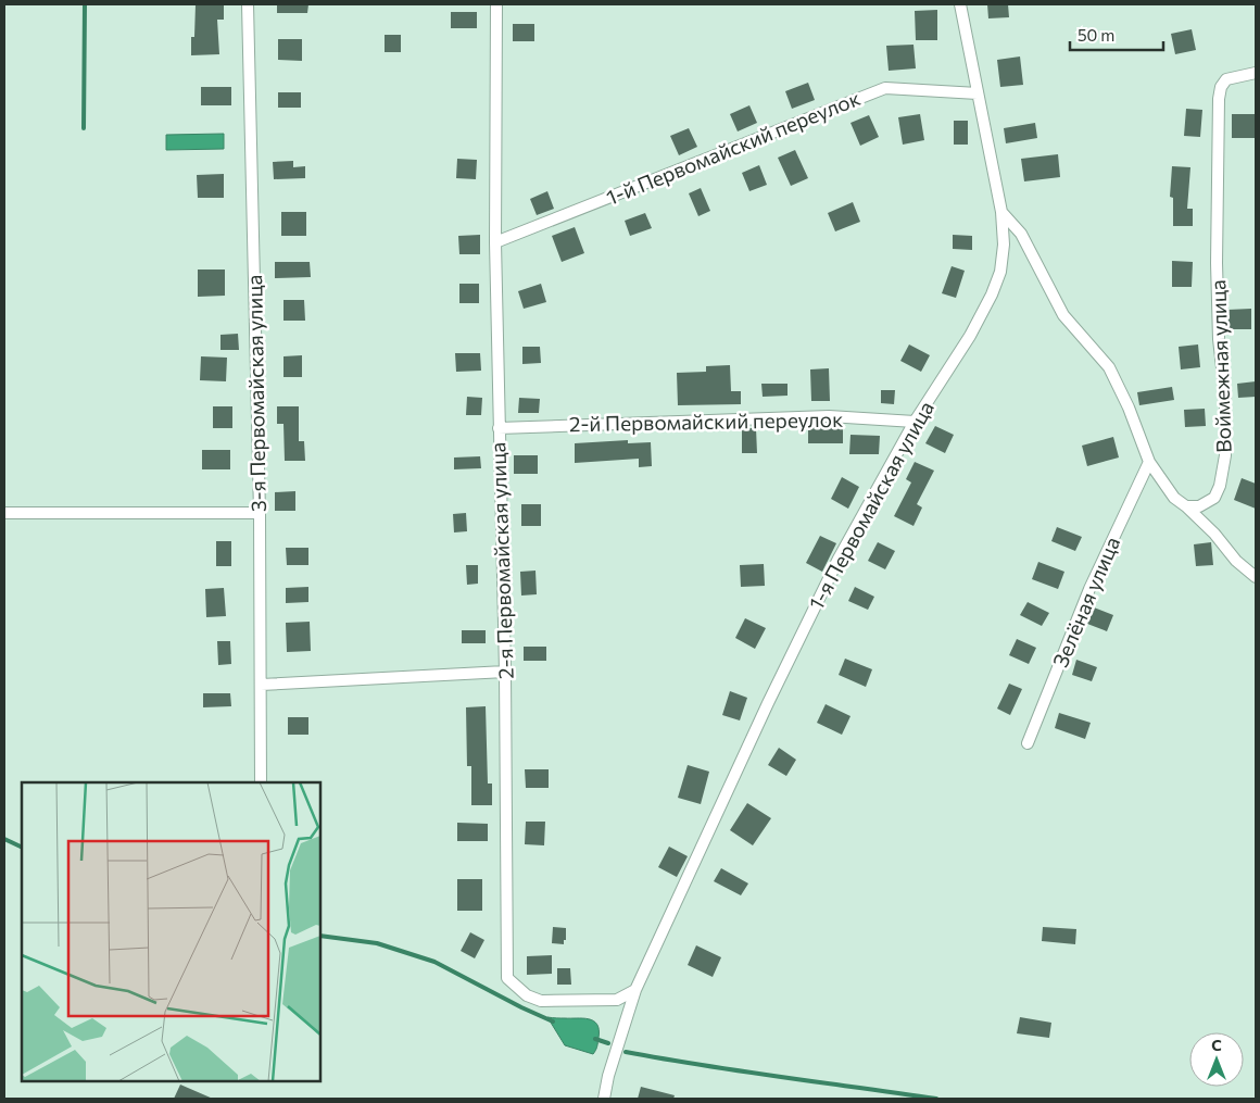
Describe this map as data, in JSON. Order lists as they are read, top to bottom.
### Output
{
  "streets": {
    "street": [
      "1-й Первомайский переулок",
      "Воймежная улица",
      "3-я Первомайская улица",
      "2-й Первомайский переулок",
      "1-я Первомайская улица",
      "2-я Первомайская улица",
      "Зелёная улица"
    ]
  },
  "crossings": [
    ["1-й Первомайский переулок", "1-я Первомайская улица"],
    ["1-й Первомайский переулок", "2-я Первомайская улица"],
    ["2-й Первомайский переулок", "1-я Первомайская улица"],
    ["2-й Первомайский переулок", "2-я Первомайская улица"],
    ["1-я Первомайская улица", "2-я Первомайская улица"]
  ],
  "scale_bar": "50 m",
  "north": "top"
}
